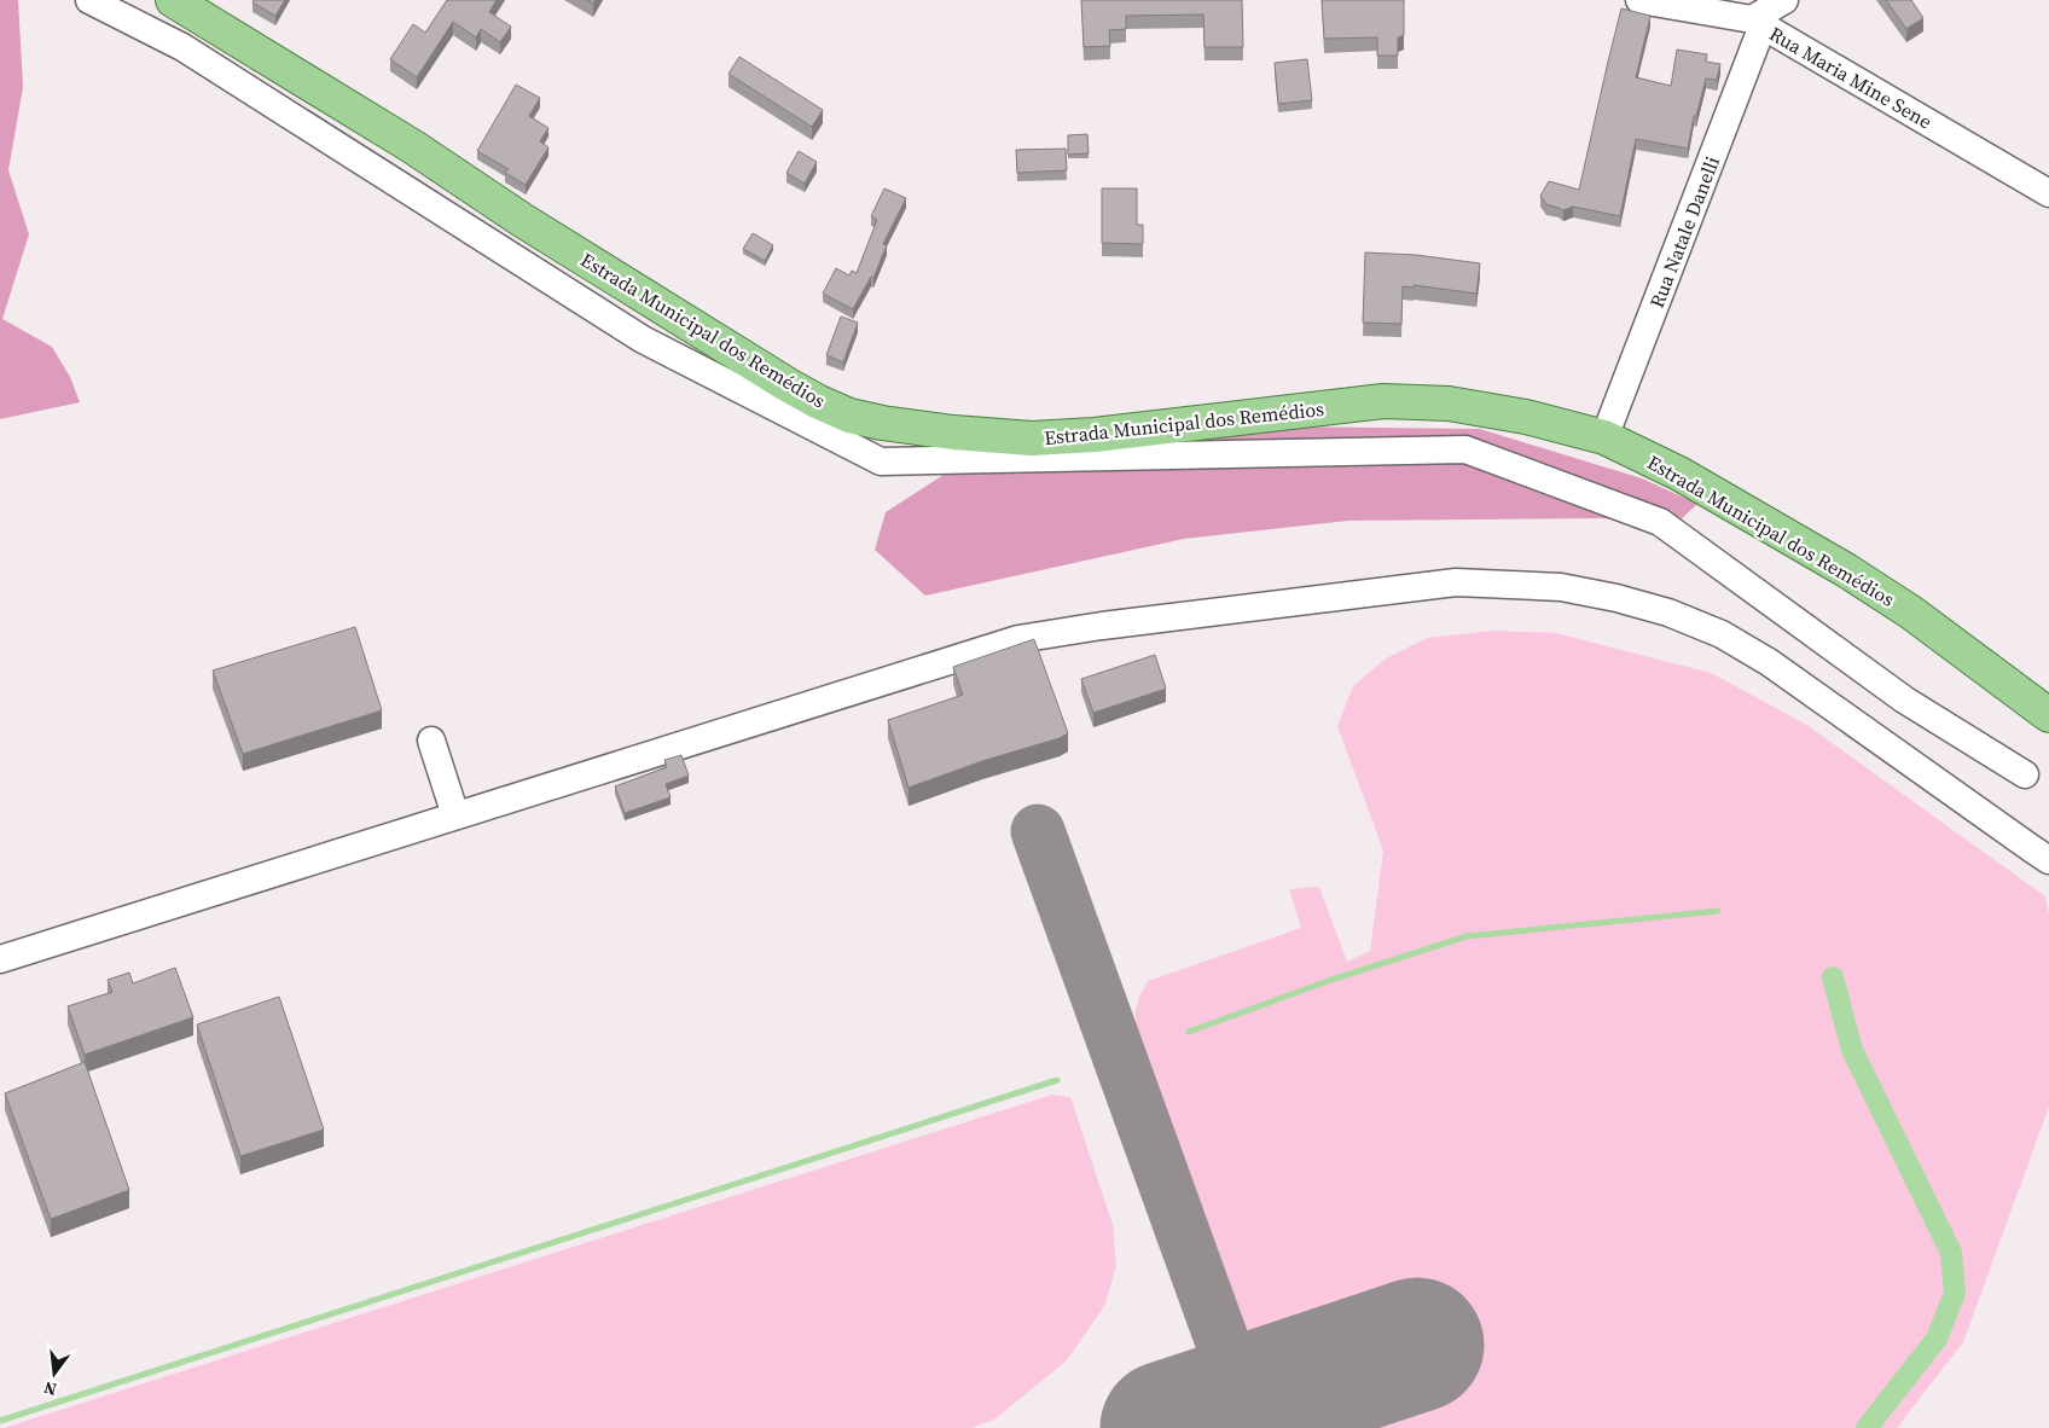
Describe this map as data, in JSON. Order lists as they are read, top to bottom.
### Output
{
  "streets": {
    "main road": ["Estrada Municipal dos Remédios"],
    "street": ["Rua Maria Mine Sene", "Rua Natale Danelli"]
  },
  "crossings": [
    ["Rua Maria Mine Sene", "Rua Natale Danelli"],
    ["Rua Natale Danelli", "Estrada Municipal dos Remédios"]
  ],
  "north": "bottom"
}
